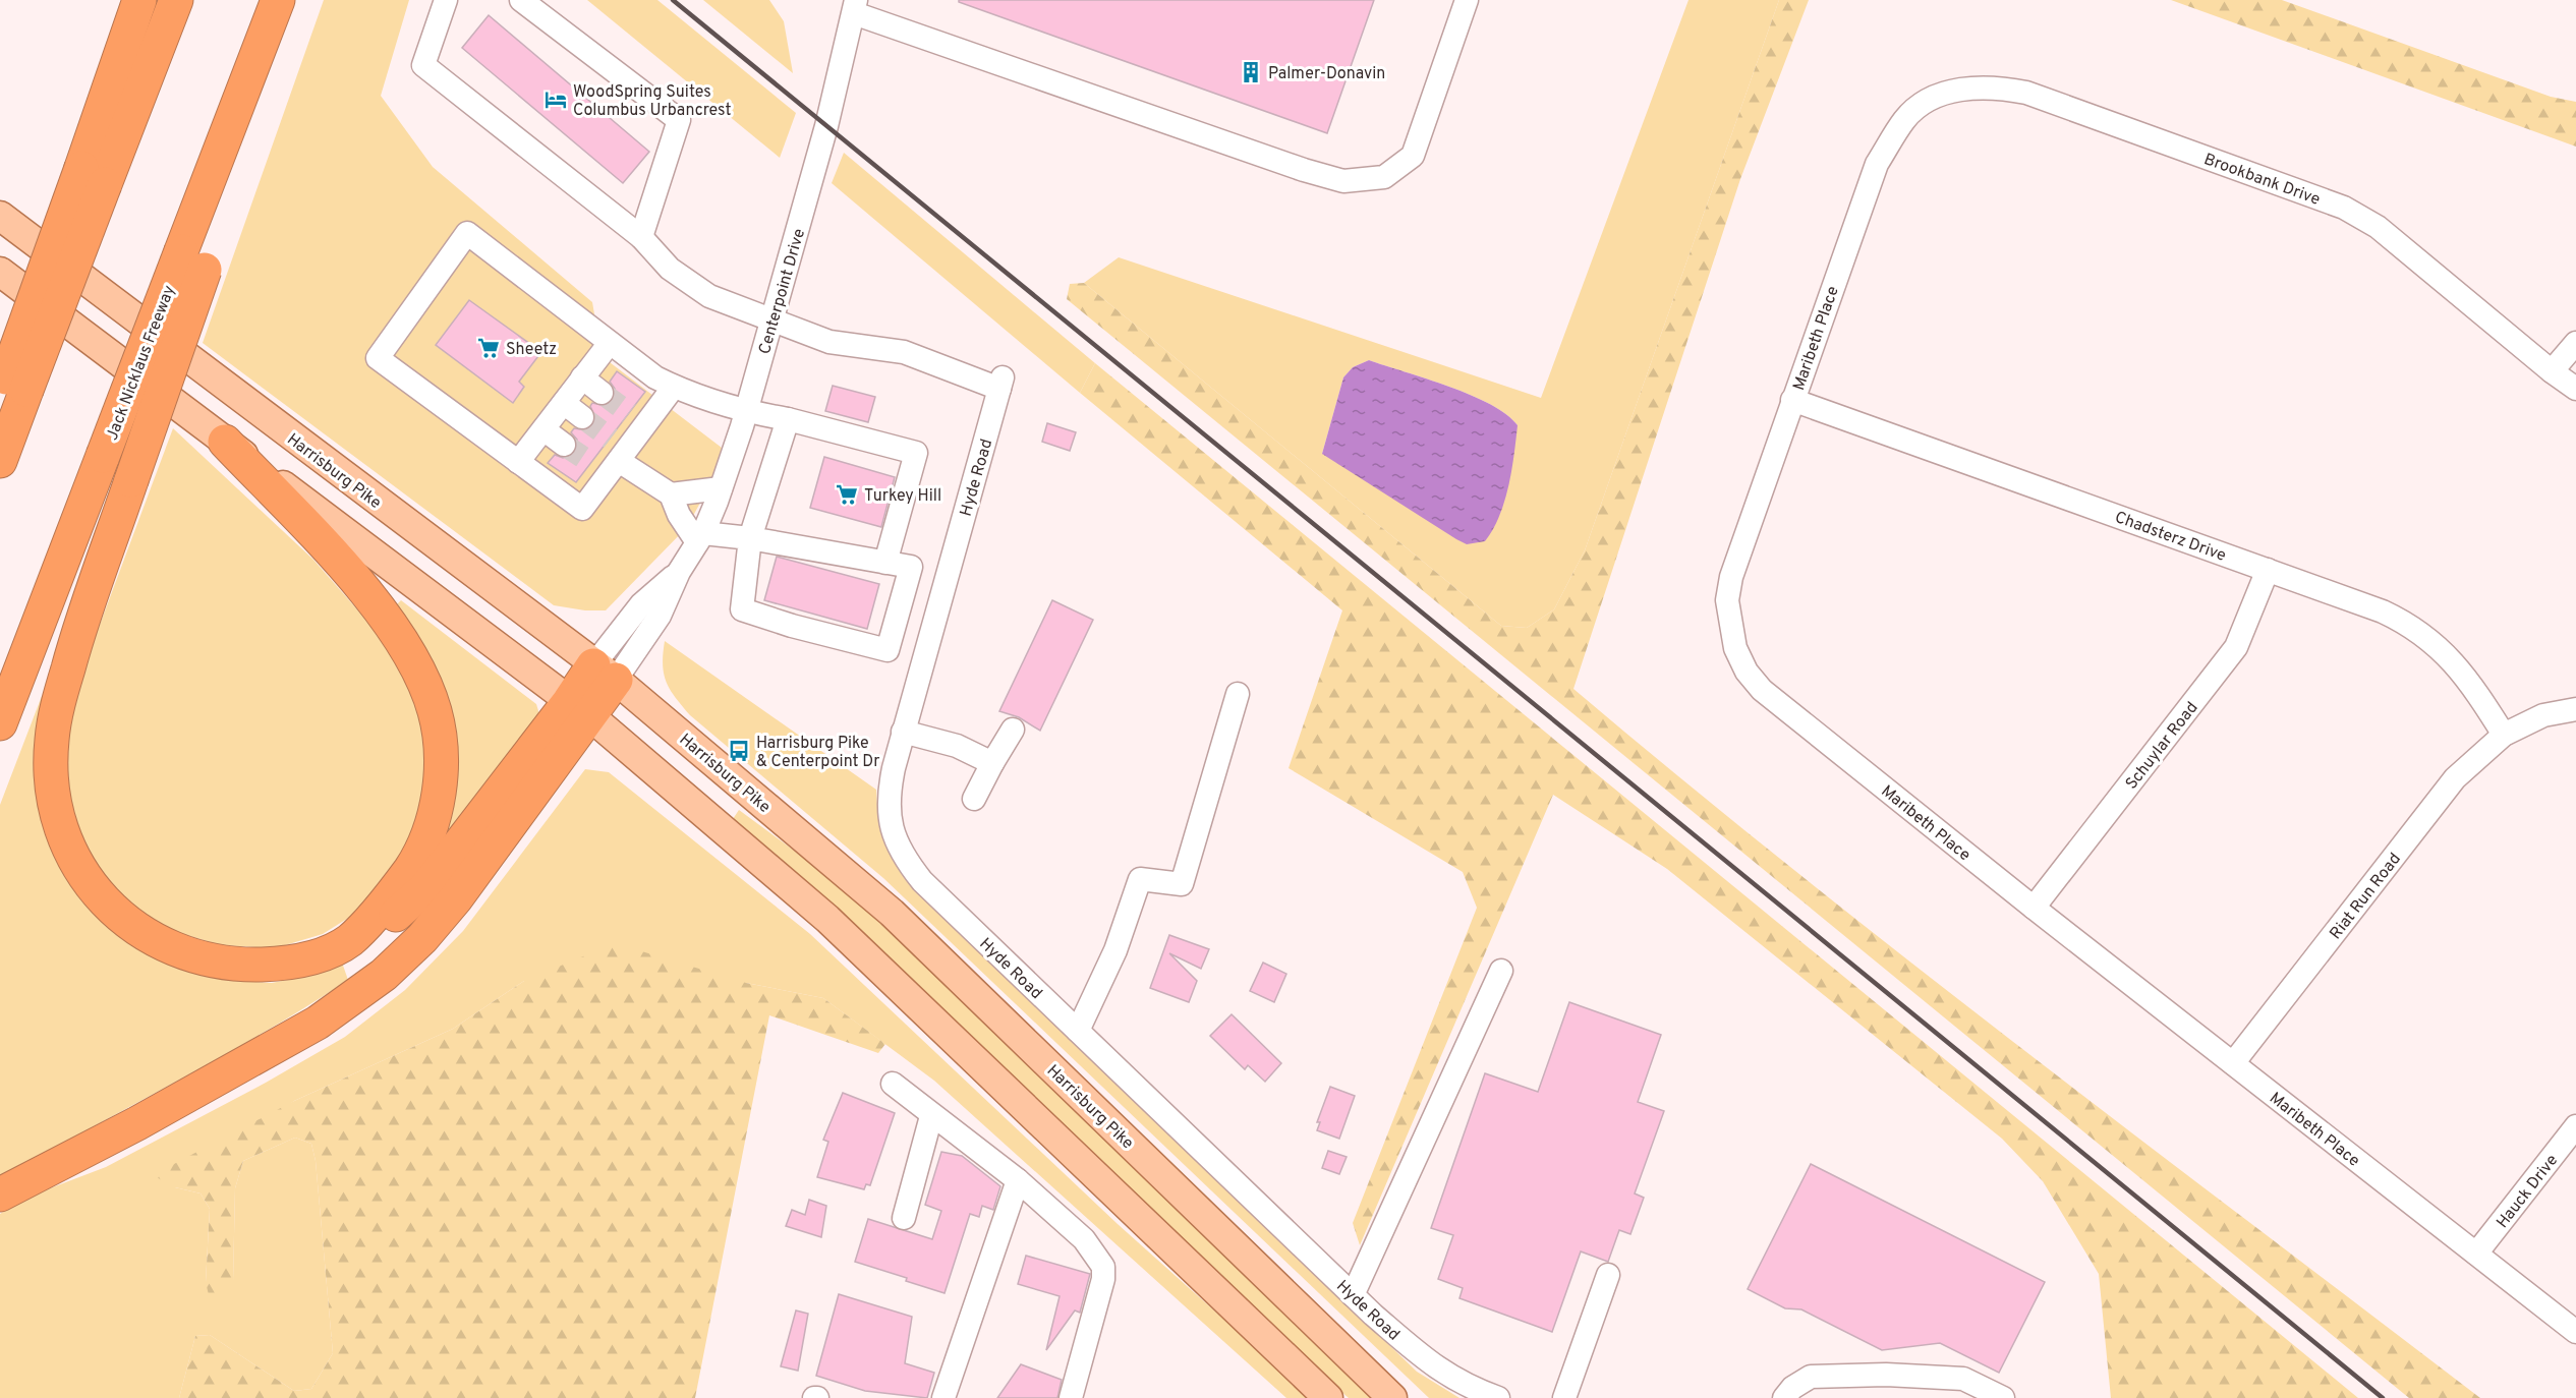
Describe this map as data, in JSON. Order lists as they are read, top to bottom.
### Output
{
  "streets": {
    "highway": ["Jack Nicklaus Freeway"],
    "main road": ["Harrisburg Pike"],
    "street": [
      "Brookbank Drive",
      "Centerpoint Drive",
      "Maribeth Place",
      "Hyde Road",
      "Chadsterz Drive",
      "Schuylar Road",
      "Riat Run Road",
      "Hauck Drive"
    ]
  },
  "crossings": [
    ["Brookbank Drive", "Maribeth Place"],
    ["Centerpoint Drive", "Harrisburg Pike"],
    ["Centerpoint Drive", "Hyde Road"],
    ["Maribeth Place", "Chadsterz Drive"],
    ["Maribeth Place", "Schuylar Road"],
    ["Maribeth Place", "Riat Run Road"],
    ["Maribeth Place", "Hauck Drive"],
    ["Chadsterz Drive", "Schuylar Road"],
    ["Chadsterz Drive", "Riat Run Road"]
  ],
  "places": {
    "building": ["Palmer-Donavin"],
    "hotel": ["WoodSpring Suites Columbus Urbancrest"],
    "supermarket": ["Sheetz", "Turkey Hill"],
    "bus stop": ["Harrisburg Pike & Centerpoint Dr"]
  }
}
